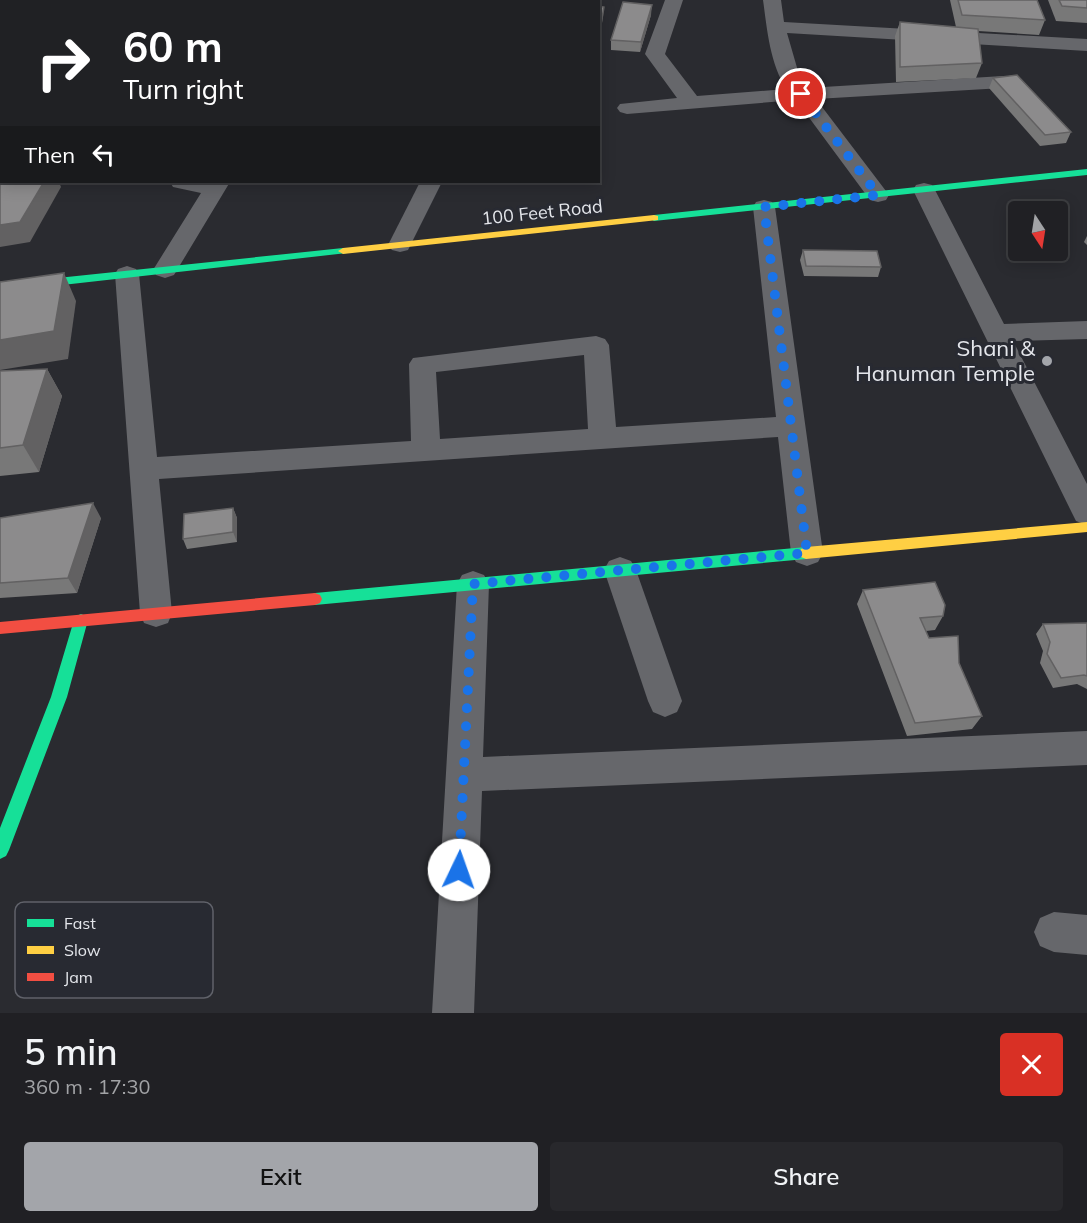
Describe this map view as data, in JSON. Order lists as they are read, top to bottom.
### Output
{
  "streets": {
    "main road": ["100 Feet Road"]
  },
  "places": ["Shani & Hanuman Temple"],
  "legend": ["Fast", "Slow", "Jam"],
  "north": "bottom",
  "page": {
    "turn": ["60 m", "Turn right"],
    "then": "Then",
    "heading": ["5 min", "360 m · 17:30"],
    "buttons": ["Exit", "Share"]
  }
}
